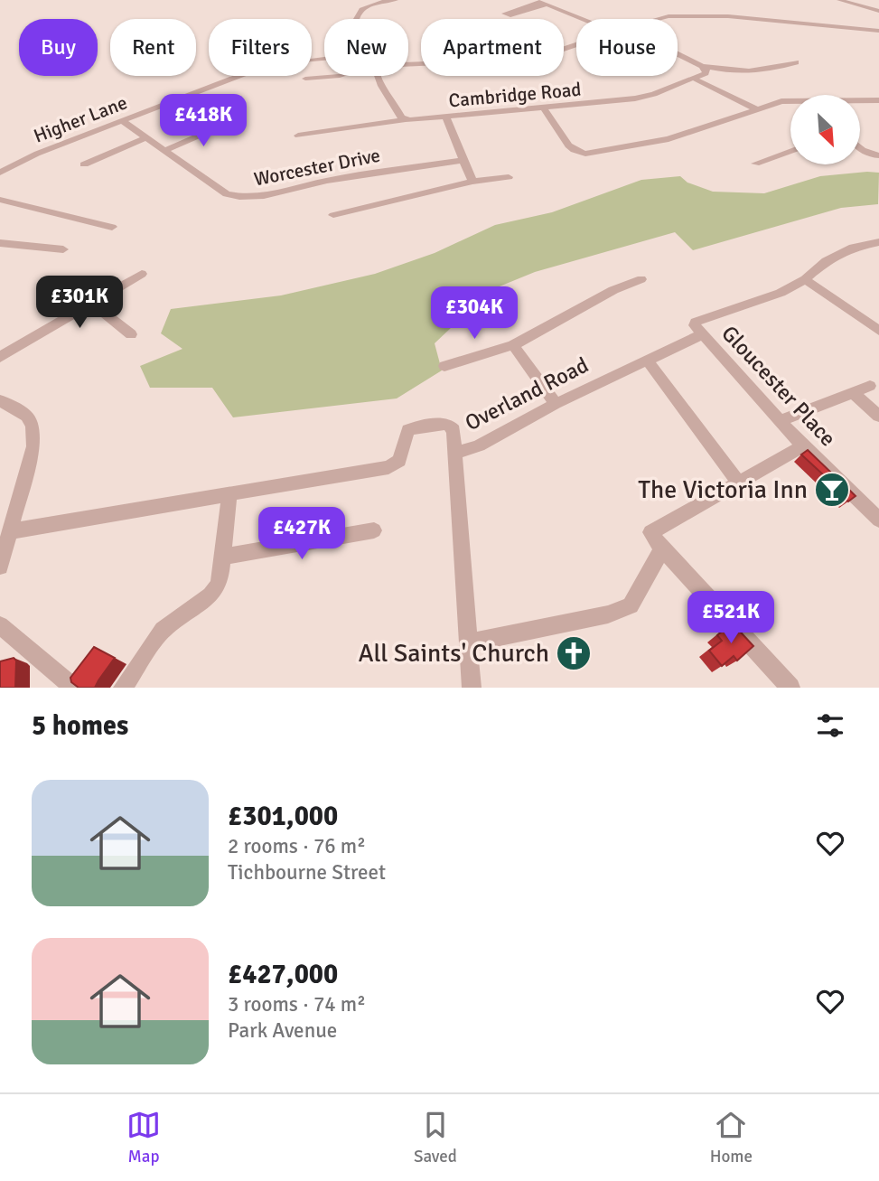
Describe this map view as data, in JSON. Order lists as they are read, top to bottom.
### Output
{
  "streets": {
    "street": [
      "Cambridge Road",
      "Higher Lane",
      "Worcester Drive",
      "Gloucester Place",
      "Overland Road"
    ]
  },
  "crossings": [
    ["Higher Lane", "Worcester Drive"],
    ["Gloucester Place", "Overland Road"]
  ],
  "places": {
    "bar": ["The Victoria Inn"],
    "church": ["All Saints' Church"]
  },
  "north": "bottom right",
  "page": {
    "chip": [
      "Buy",
      "Rent",
      "Filters",
      "New",
      "Apartment",
      "House"
    ],
    "price": [
      "£418K",
      "£301K",
      "£304K",
      "£427K",
      "£521K"
    ],
    "heading": "5 homes",
    "list": [
      {
        "name": "£301,000",
        "note": "2 rooms · 76 m² · Tichbourne Street"
      },
      {
        "name": "£427,000",
        "note": "3 rooms · 74 m² · Park Avenue"
      }
    ],
    "tabs": ["Map", "Saved", "Home"]
  }
}
